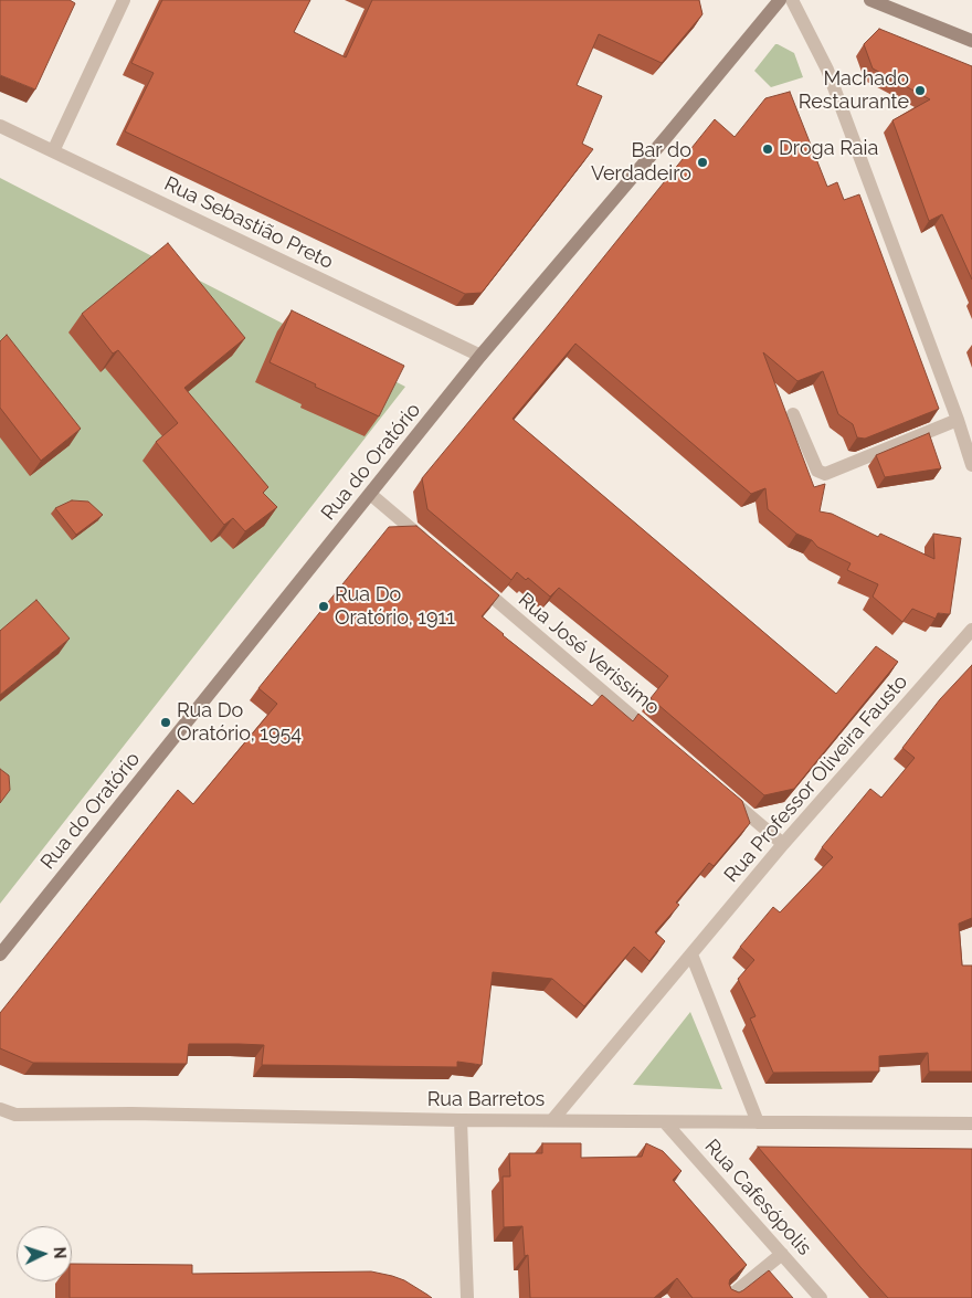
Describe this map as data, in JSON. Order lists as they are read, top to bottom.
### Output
{
  "streets": {
    "street": [
      "Rua Sebastião Preto",
      "Rua do Oratório",
      "Rua José Verissimo",
      "Rua Professor Oliveira Fausto",
      "Rua Barretos",
      "Rua Cafesópolis"
    ]
  },
  "crossings": [
    ["Rua Sebastião Preto", "Rua do Oratório"],
    ["Rua Professor Oliveira Fausto", "Rua Barretos"],
    ["Rua Barretos", "Rua Cafesópolis"]
  ],
  "places": [
    "Machado Restaurante",
    "Droga Raia",
    "Bar do Verdadeiro",
    "Rua Do Oratório, 1911",
    "Rua Do Oratório, 1954"
  ],
  "north": "right"
}
